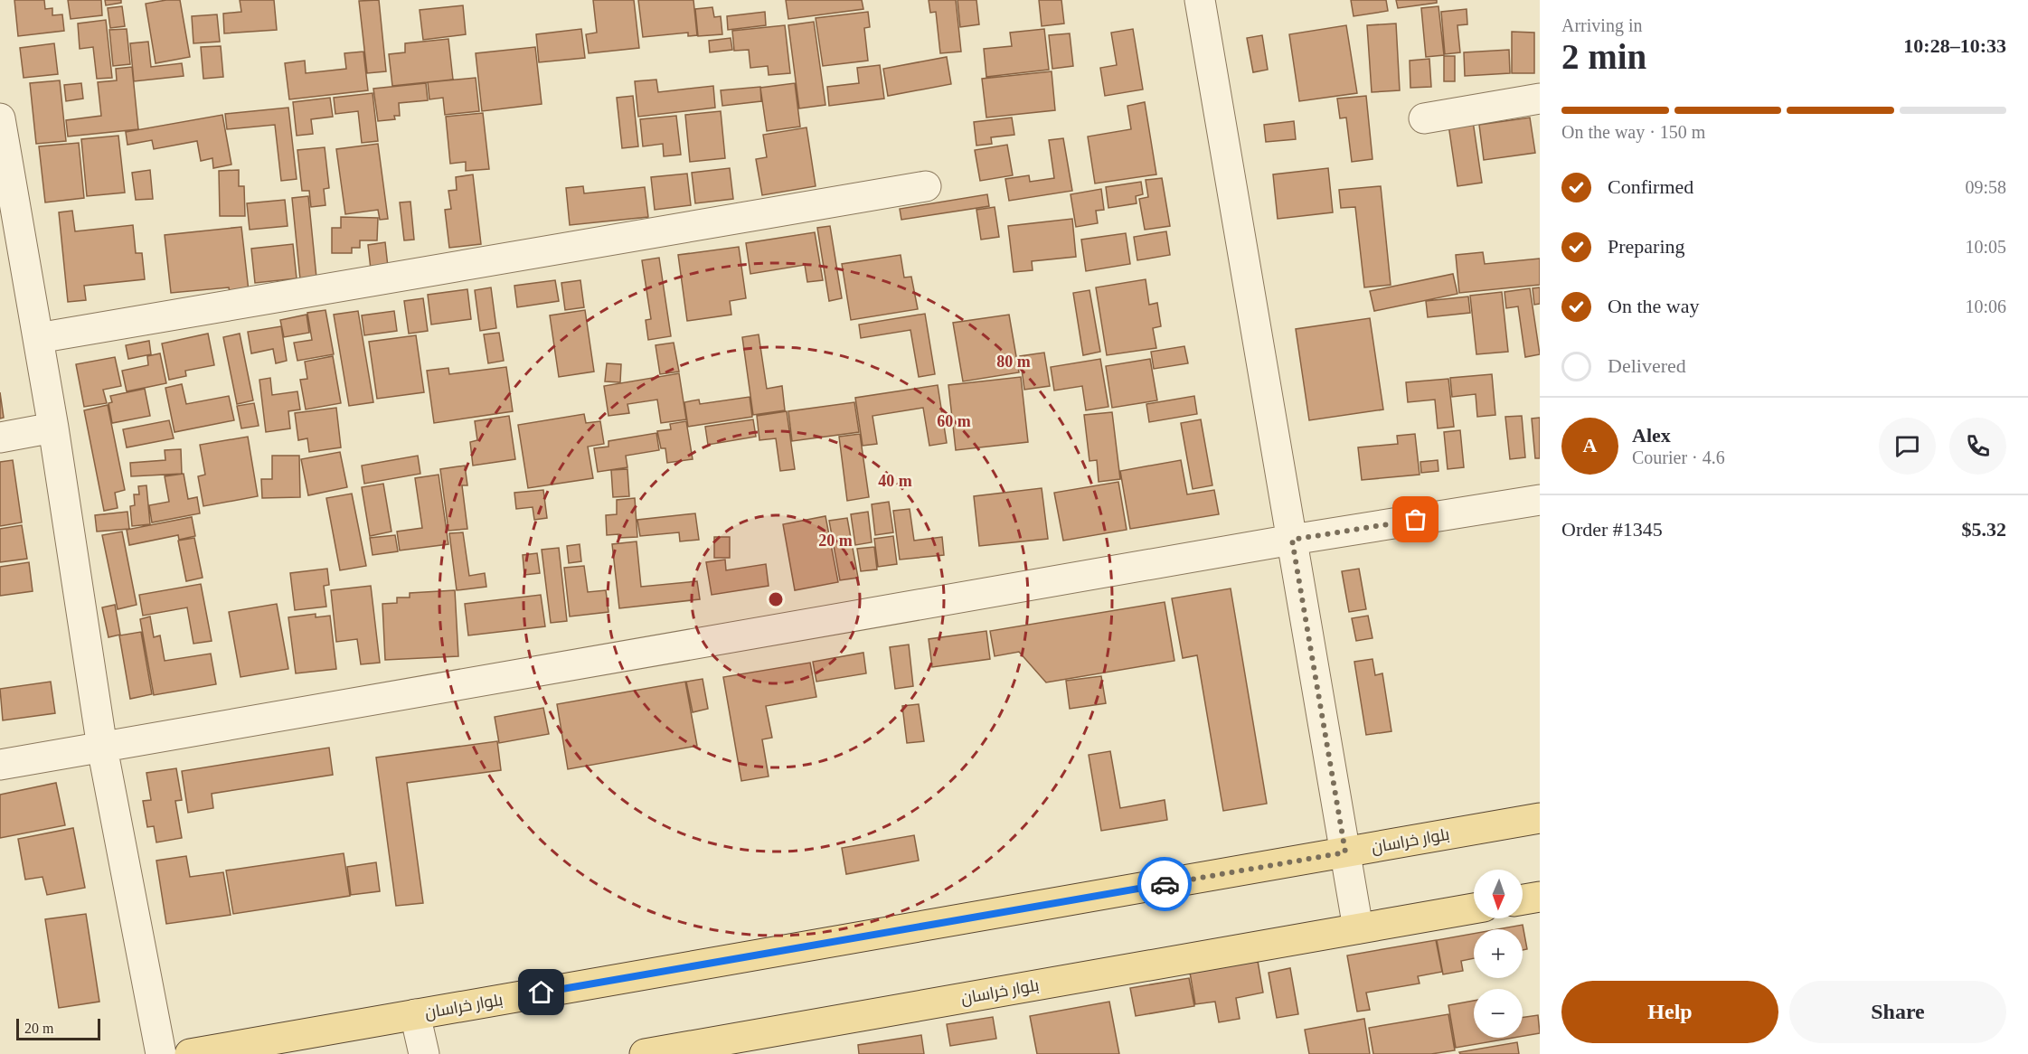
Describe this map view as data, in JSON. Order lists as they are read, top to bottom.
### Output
{
  "streets": {
    "main road": ["بلوار خراسان"]
  },
  "scale_bar": "20 m",
  "north": "bottom",
  "page": {
    "heading": ["2 min", "Arriving in", "10:28–10:33"],
    "panel": [
      "Alex",
      "Courier · 4.6",
      "Order #1345",
      "$5.32"
    ],
    "bar": "On the way · 150 m",
    "list": [
      ["Confirmed", "09:58"],
      ["Preparing", "10:05"],
      ["On the way", "10:06"],
      "Delivered"
    ],
    "round": "A",
    "map_buttons": ["+", "−"],
    "buttons": ["Help", "Share"],
    "scale": "20 m"
  },
  "rings": [
    "80 m",
    "60 m",
    "40 m",
    "20 m"
  ]
}
